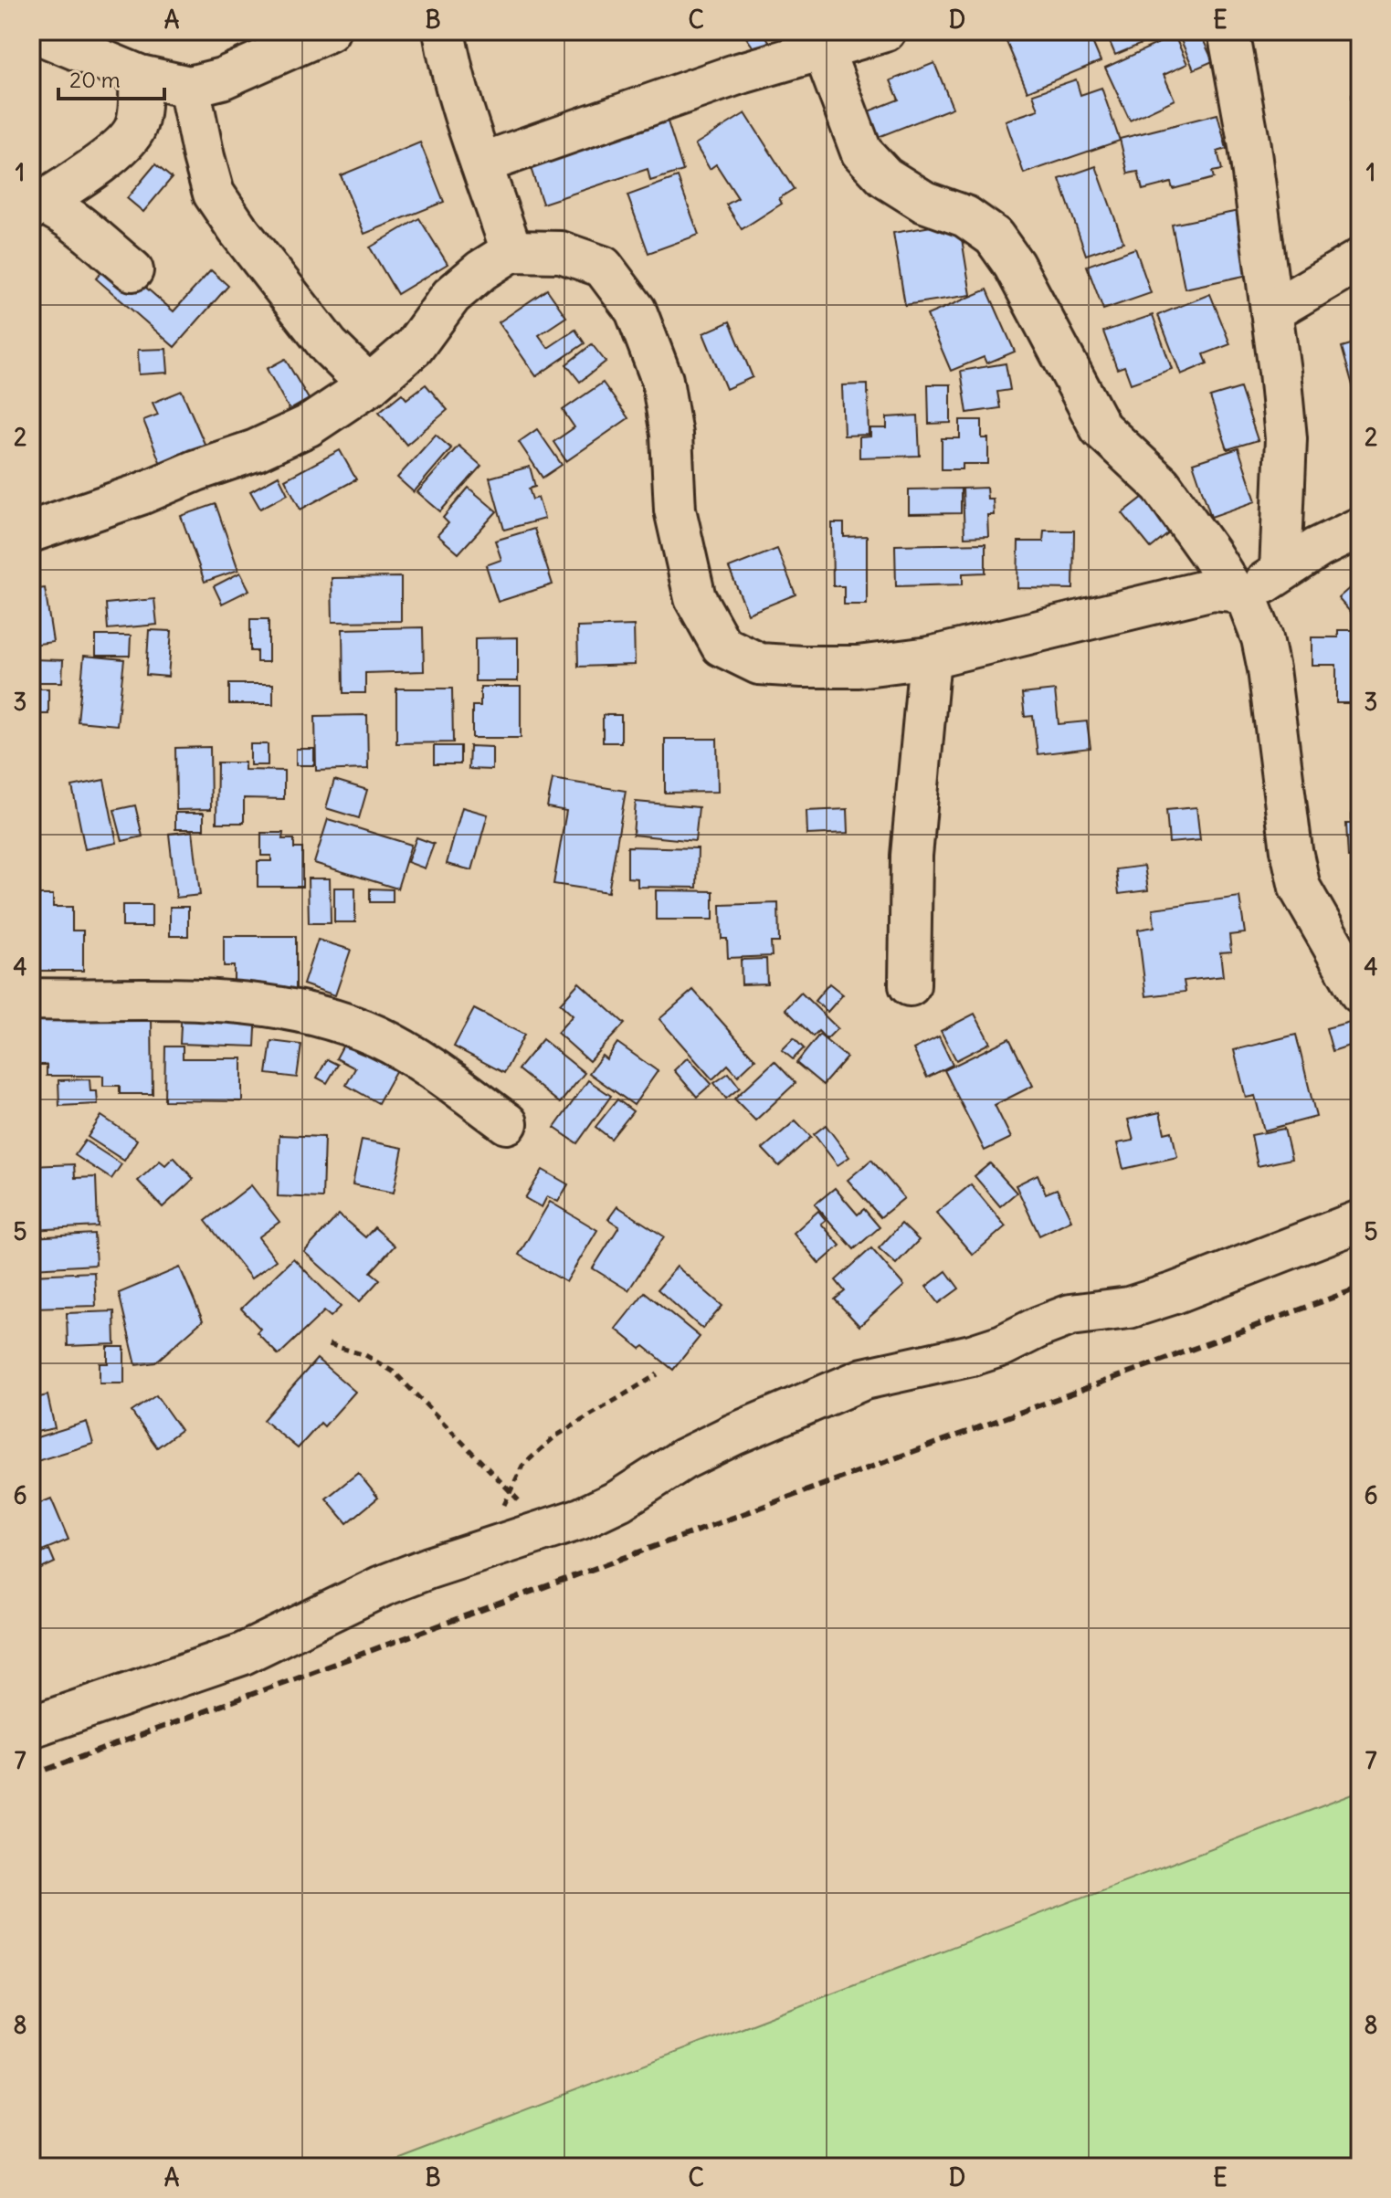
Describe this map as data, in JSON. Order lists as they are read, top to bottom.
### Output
{
  "scale_bar": "20 m",
  "grid": {
    "columns": [
      "A",
      "B",
      "C",
      "D",
      "E"
    ],
    "rows": [
      "1",
      "2",
      "3",
      "4",
      "5",
      "6",
      "7",
      "8"
    ]
  }
}
